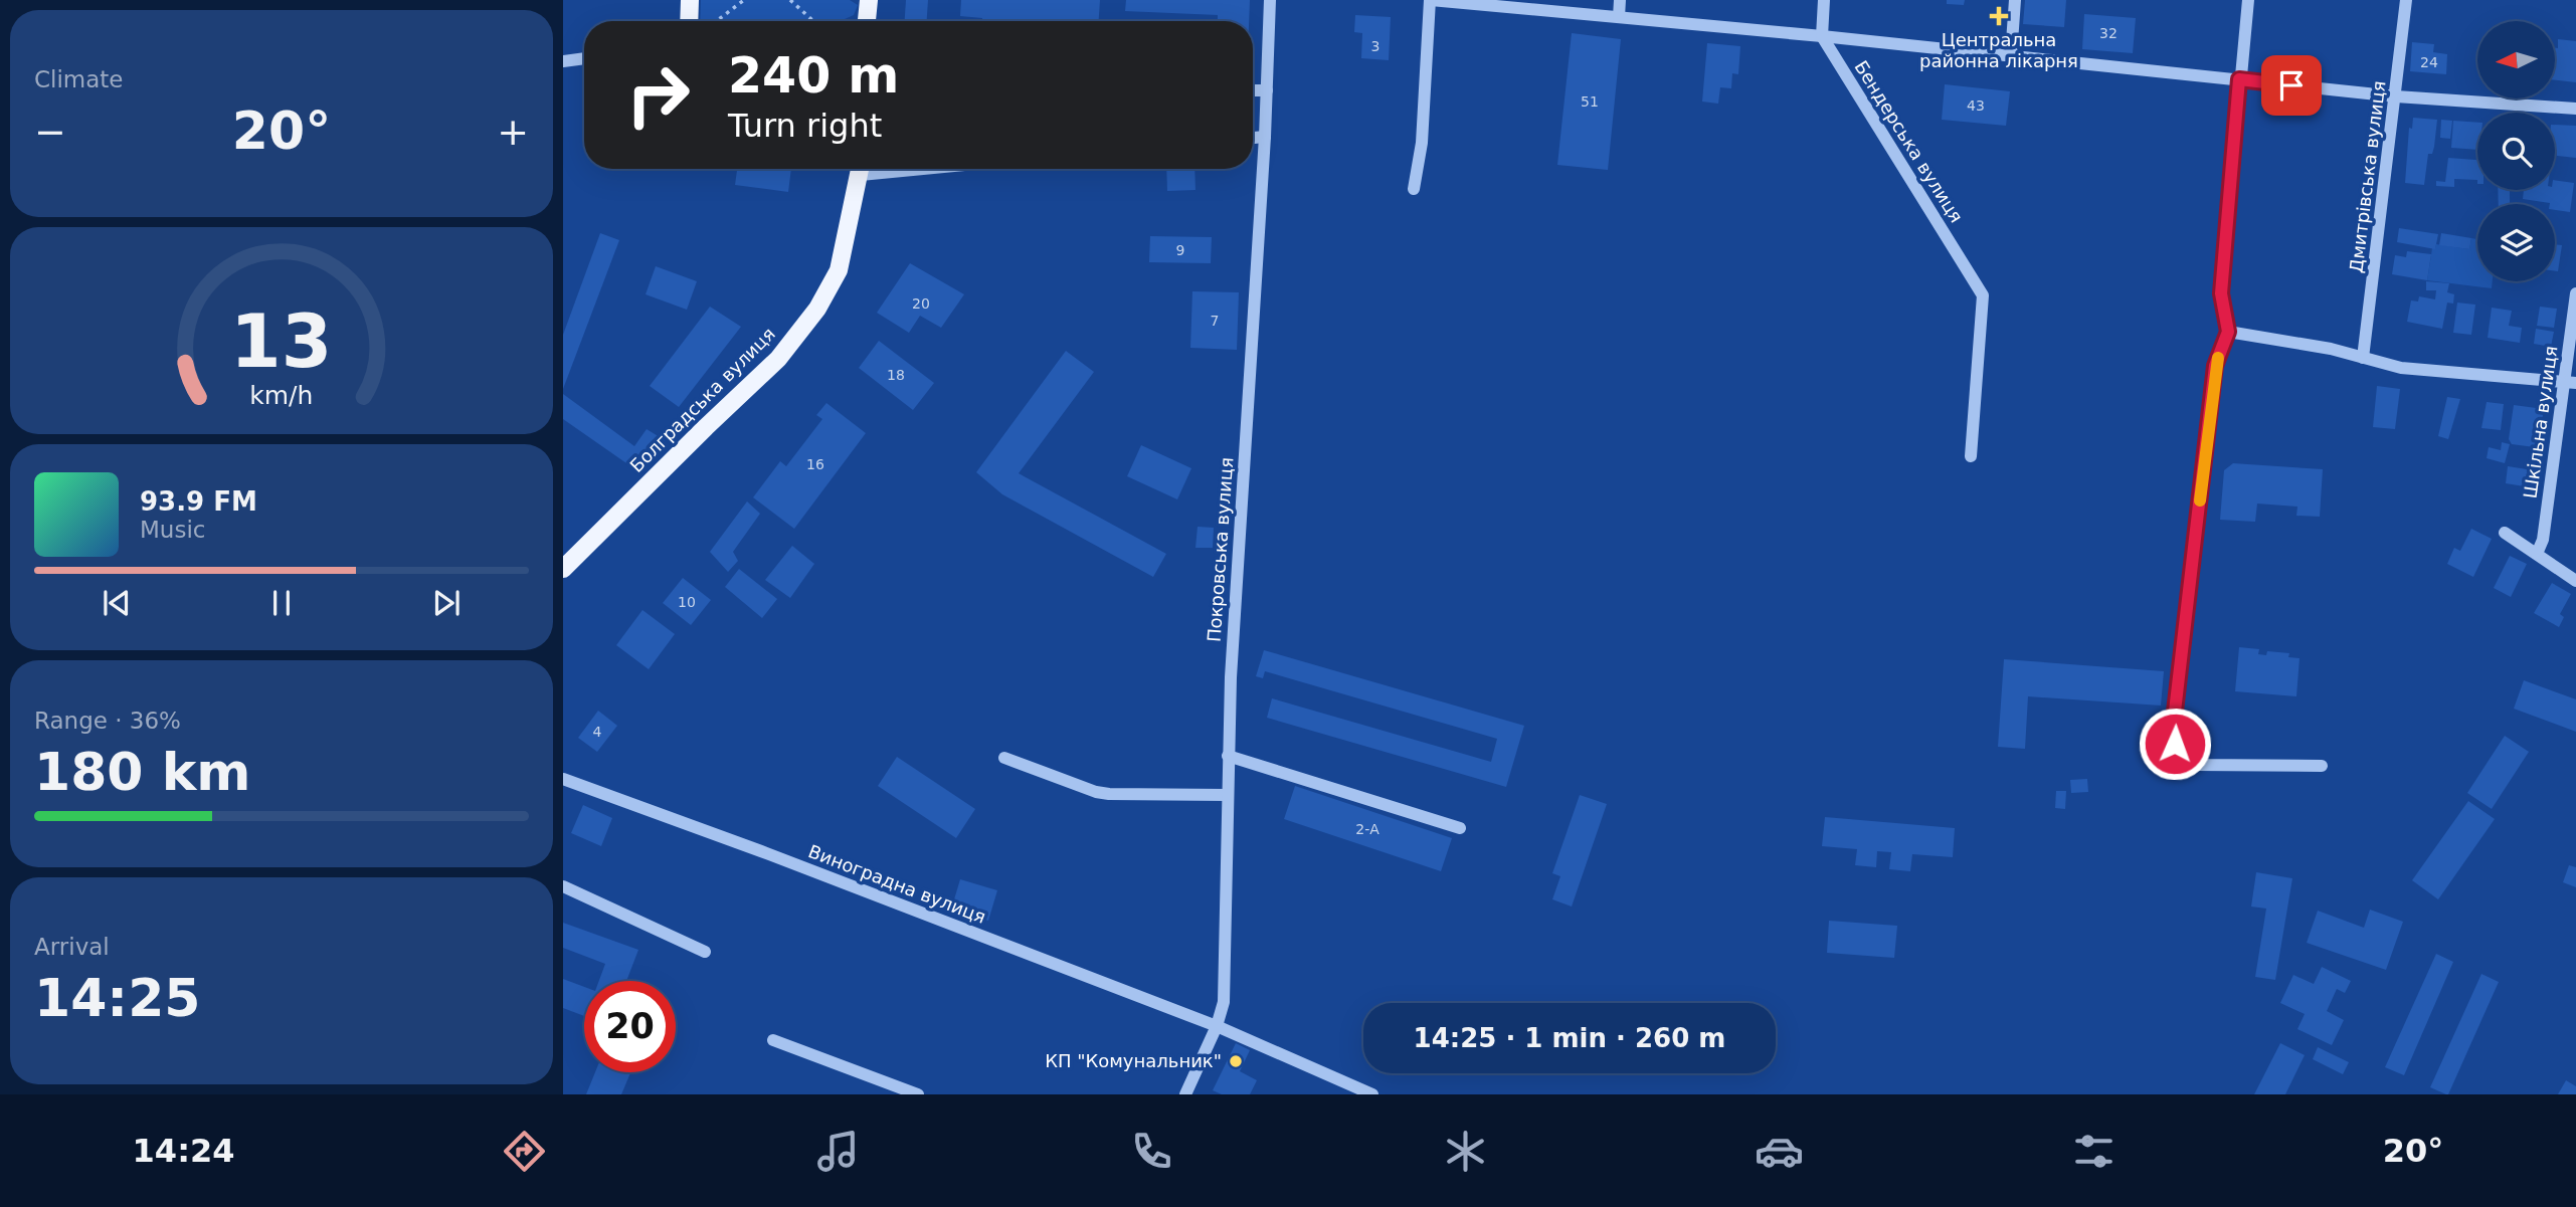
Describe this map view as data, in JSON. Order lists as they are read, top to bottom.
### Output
{
  "streets": {
    "main road": ["Болградська вулиця"],
    "street": [
      "Бендерська вулиця",
      "Дмитрівська вулиця",
      "Шкільна вулиця",
      "Покровська вулиця",
      "Виноградна вулиця"
    ]
  },
  "crossings": [
    ["Покровська вулиця", "Виноградна вулиця"]
  ],
  "places": {
    "health": ["Центральна районна лікарня"],
    "other": ["КП \"Комунальник\""]
  },
  "house_numbers": [
    "32",
    "3",
    "24",
    "51",
    "43",
    "9",
    "20",
    "7",
    "18",
    "16",
    "10",
    "4",
    "2-А"
  ],
  "north": "left",
  "page": {
    "tile": [
      "Climate",
      ["Range · 36%", "180 km"],
      ["Arrival", "14:25"]
    ],
    "turn": ["240 m", "Turn right"],
    "heat": ["−", "20°", "+"],
    "song": ["93.9 FM", "Music"],
    "limit": "20",
    "trip": "14:25 · 1 min · 260 m",
    "tabs": ["14:24", "20°"],
    "gauge": ["13", "km/h"]
  }
}
